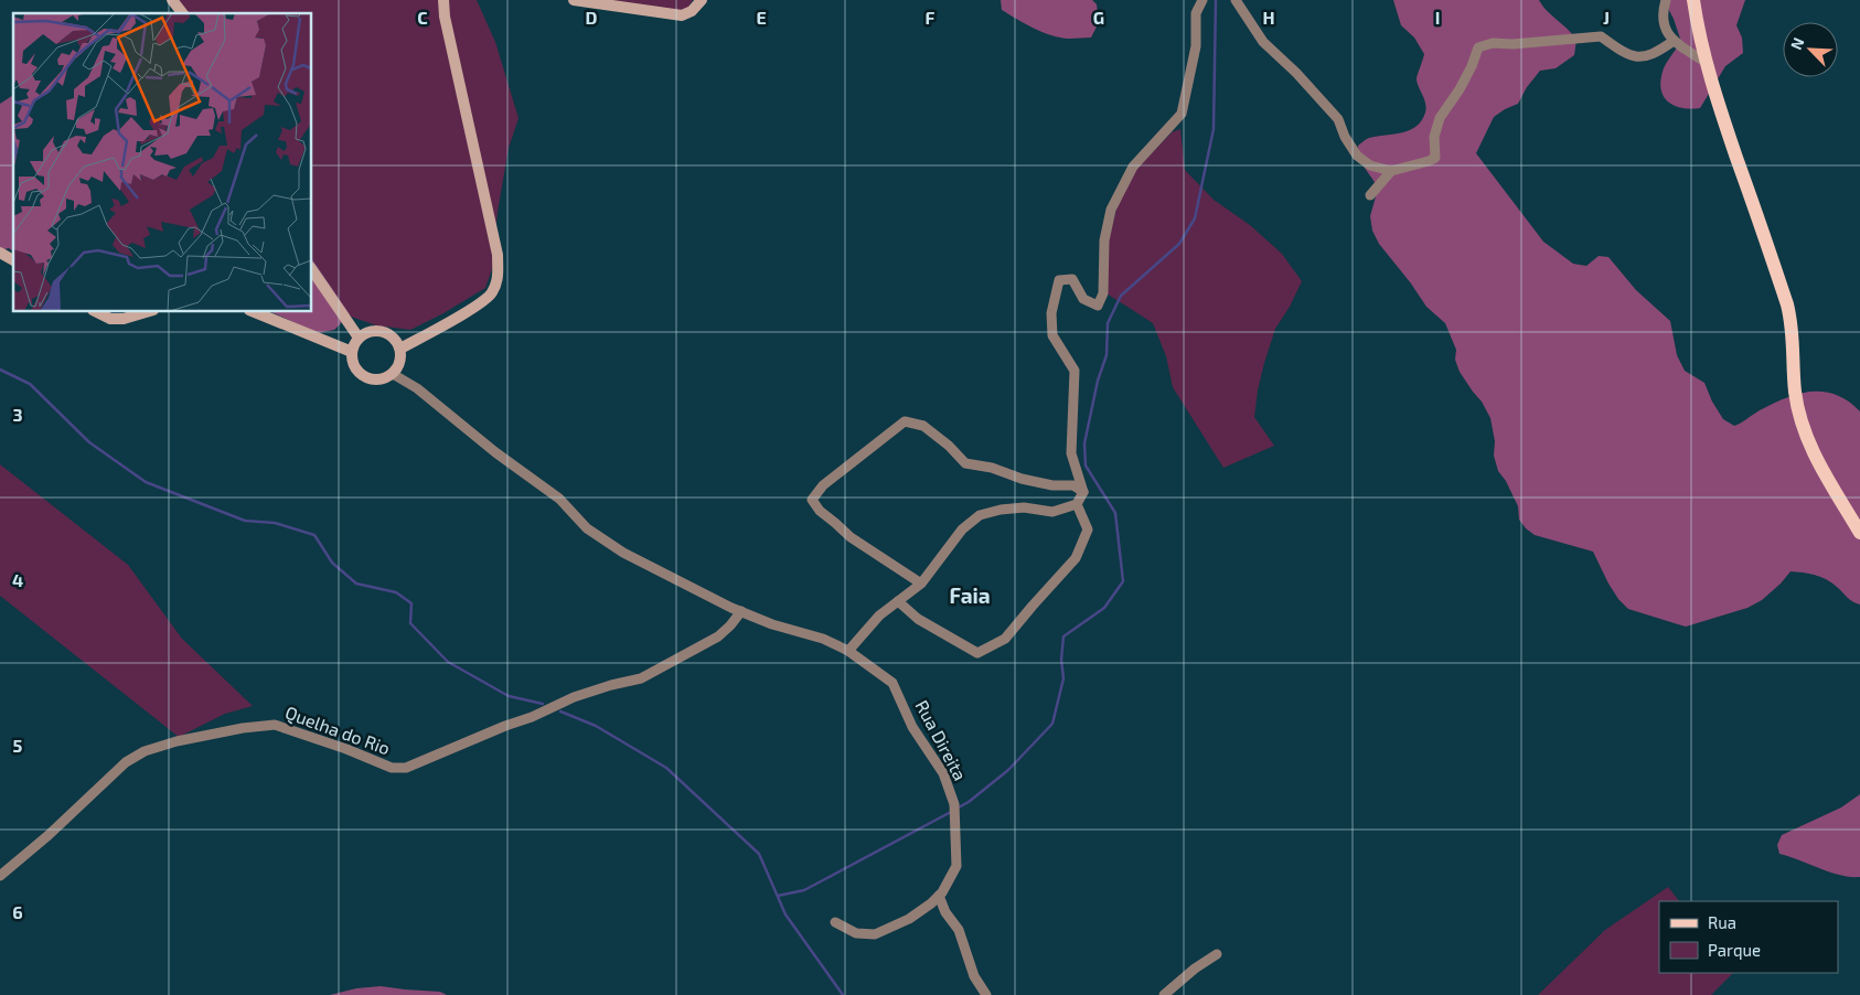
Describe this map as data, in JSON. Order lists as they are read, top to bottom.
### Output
{
  "streets": {
    "street": ["Quelha do Rio", "Rua Direita"]
  },
  "crossings": [
    ["Quelha do Rio", "Rua Direita"]
  ],
  "districts": ["Faia"],
  "legend": ["Rua", "Parque"],
  "north": "top left",
  "grid": {
    "columns": [
      "C",
      "D",
      "E",
      "F",
      "G",
      "H",
      "I",
      "J"
    ],
    "rows": [
      "3",
      "4",
      "5",
      "6"
    ]
  }
}
